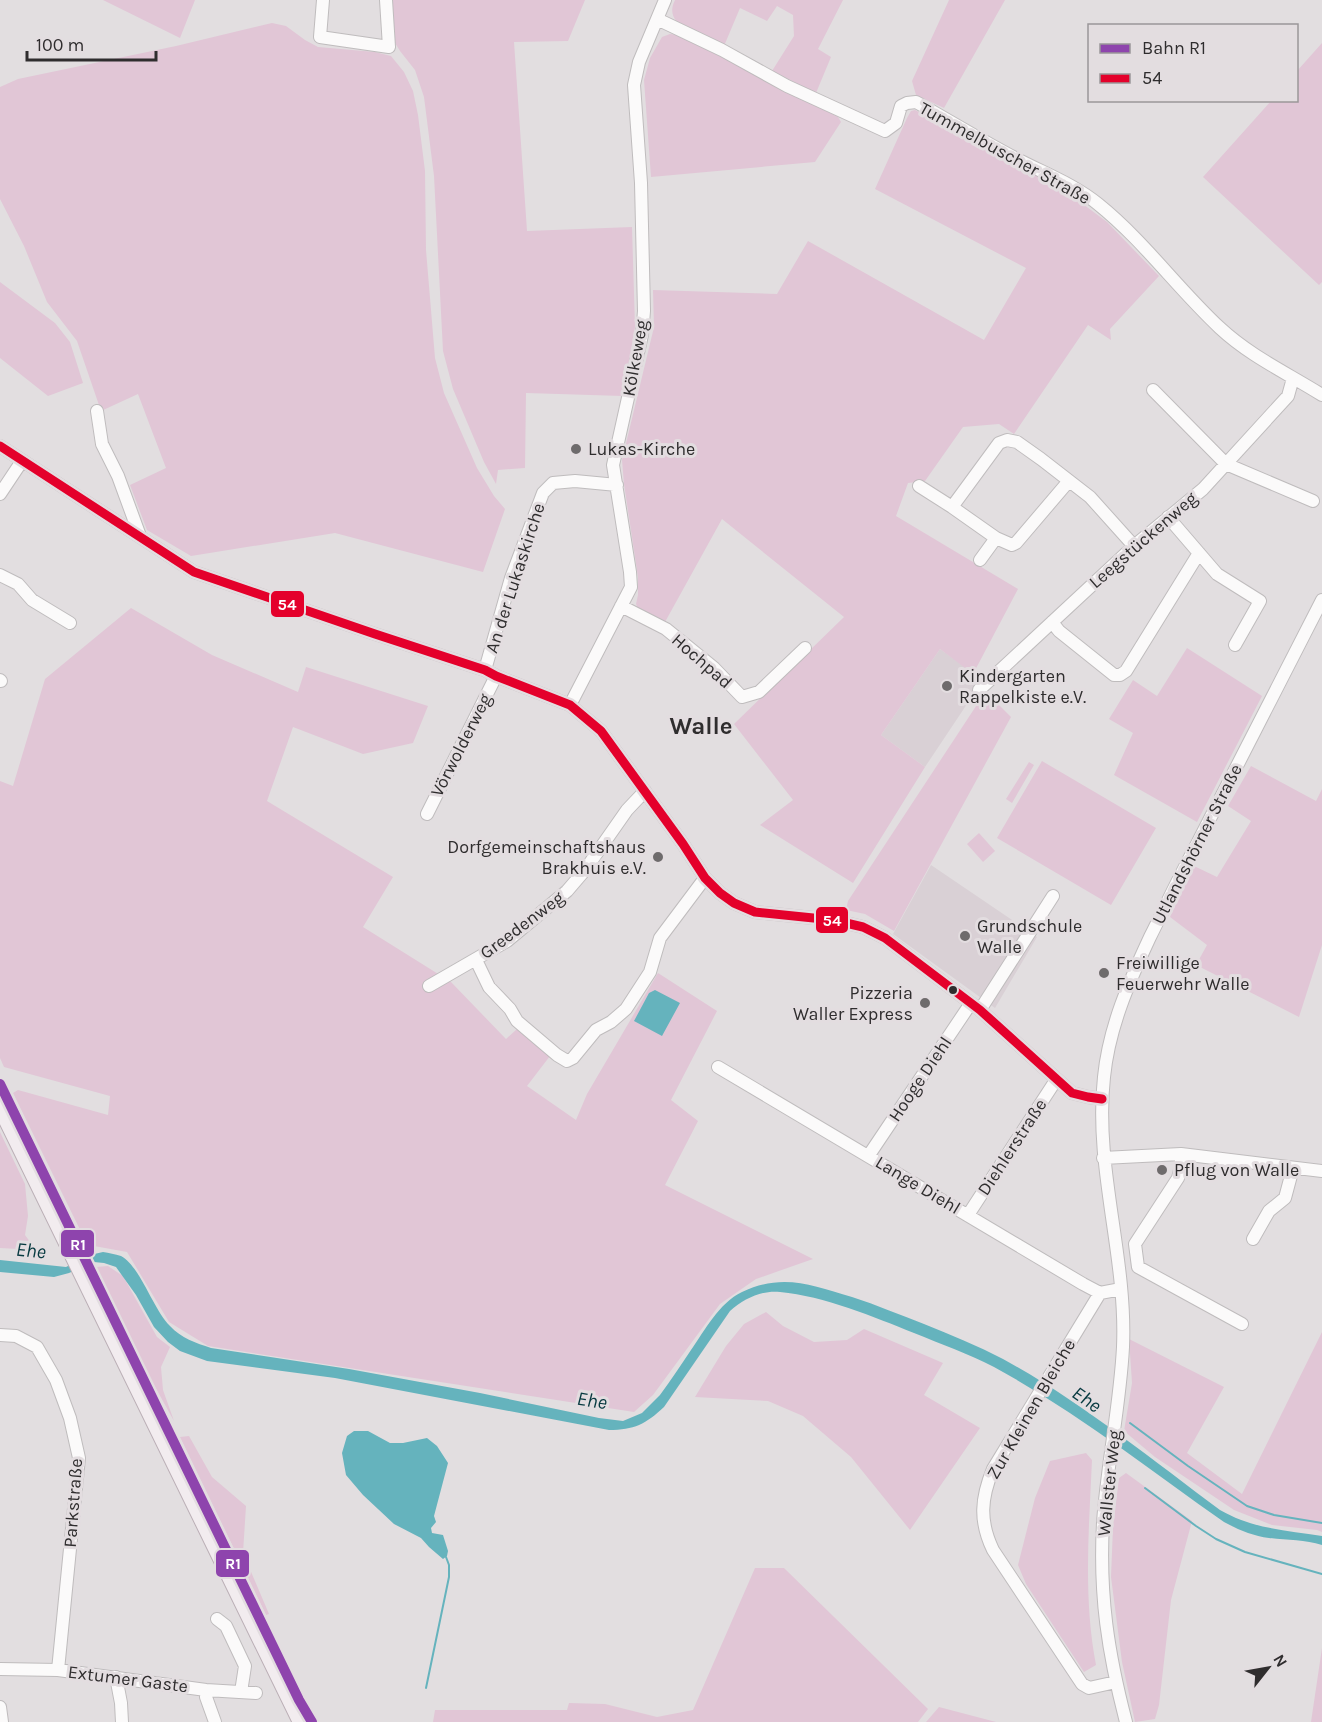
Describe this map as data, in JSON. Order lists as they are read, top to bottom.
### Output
{
  "streets": {
    "street": [
      "Tummelbuscher Straße",
      "Kölkeweg",
      "Leegstückenweg",
      "An der Lukaskirche",
      "Hochpad",
      "Vörwolderweg",
      "Utlandshörner Straße",
      "Greedenweg",
      "Hooge Diehl",
      "Diehlerstraße",
      "Lange Diehl",
      "Zur Kleinen Bleiche",
      "Wallster Weg",
      "Parkstraße",
      "Extumer Gaste"
    ]
  },
  "crossings": [
    ["Tummelbuscher Straße", "Kölkeweg"],
    ["Tummelbuscher Straße", "Leegstückenweg"],
    ["Kölkeweg", "An der Lukaskirche"],
    ["Kölkeweg", "Hochpad"],
    ["Utlandshörner Straße", "Wallster Weg"],
    ["Hooge Diehl", "Lange Diehl"],
    ["Diehlerstraße", "Lange Diehl"],
    ["Lange Diehl", "Zur Kleinen Bleiche"],
    ["Zur Kleinen Bleiche", "Wallster Weg"],
    ["Parkstraße", "Extumer Gaste"]
  ],
  "districts": ["Walle"],
  "water": ["Ehe"],
  "places": [
    "Lukas-Kirche",
    "Kindergarten Rappelkiste e.V.",
    "Dorfgemeinschaftshaus Brakhuis e.V.",
    "Grundschule Walle",
    "Freiwillige Feuerwehr Walle",
    "Pizzeria Waller Express",
    "Pflug von Walle"
  ],
  "lines": ["transit line 54", "rail line R1"],
  "legend": ["Bahn R1", "54"],
  "scale_bar": "100 m",
  "north": "top right"
}
